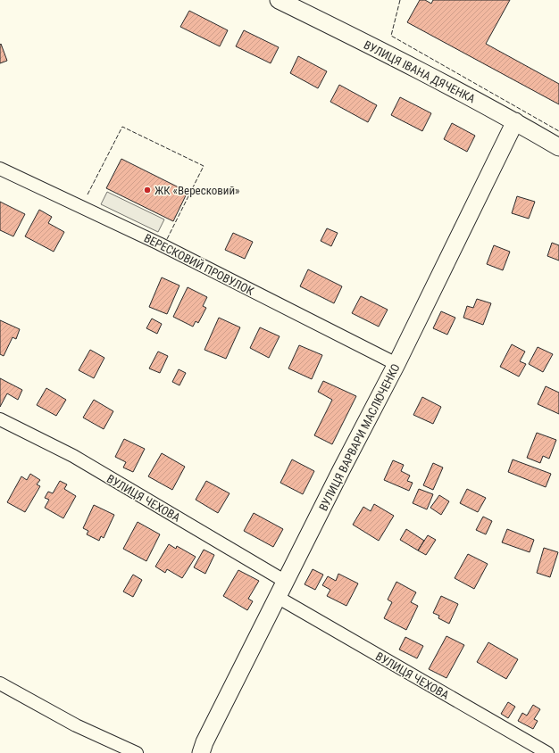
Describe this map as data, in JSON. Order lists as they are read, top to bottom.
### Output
{
  "streets": {
    "street": [
      "ВУЛИЦЯ ІВАНА ДЯЧЕНКА",
      "ВЕРЕСКОВИЙ ПРОВУЛОК",
      "ВУЛИЦЯ ВАРВАРИ МАСЛЮЧЕНКО",
      "ВУЛИЦЯ ЧЕХОВА"
    ]
  },
  "crossings": [
    ["ВУЛИЦЯ ІВАНА ДЯЧЕНКА", "ВУЛИЦЯ ВАРВАРИ МАСЛЮЧЕНКО"],
    ["ВЕРЕСКОВИЙ ПРОВУЛОК", "ВУЛИЦЯ ВАРВАРИ МАСЛЮЧЕНКО"],
    ["ВУЛИЦЯ ВАРВАРИ МАСЛЮЧЕНКО", "ВУЛИЦЯ ЧЕХОВА"]
  ],
  "places": ["ЖК «Вересковий»"]
}
